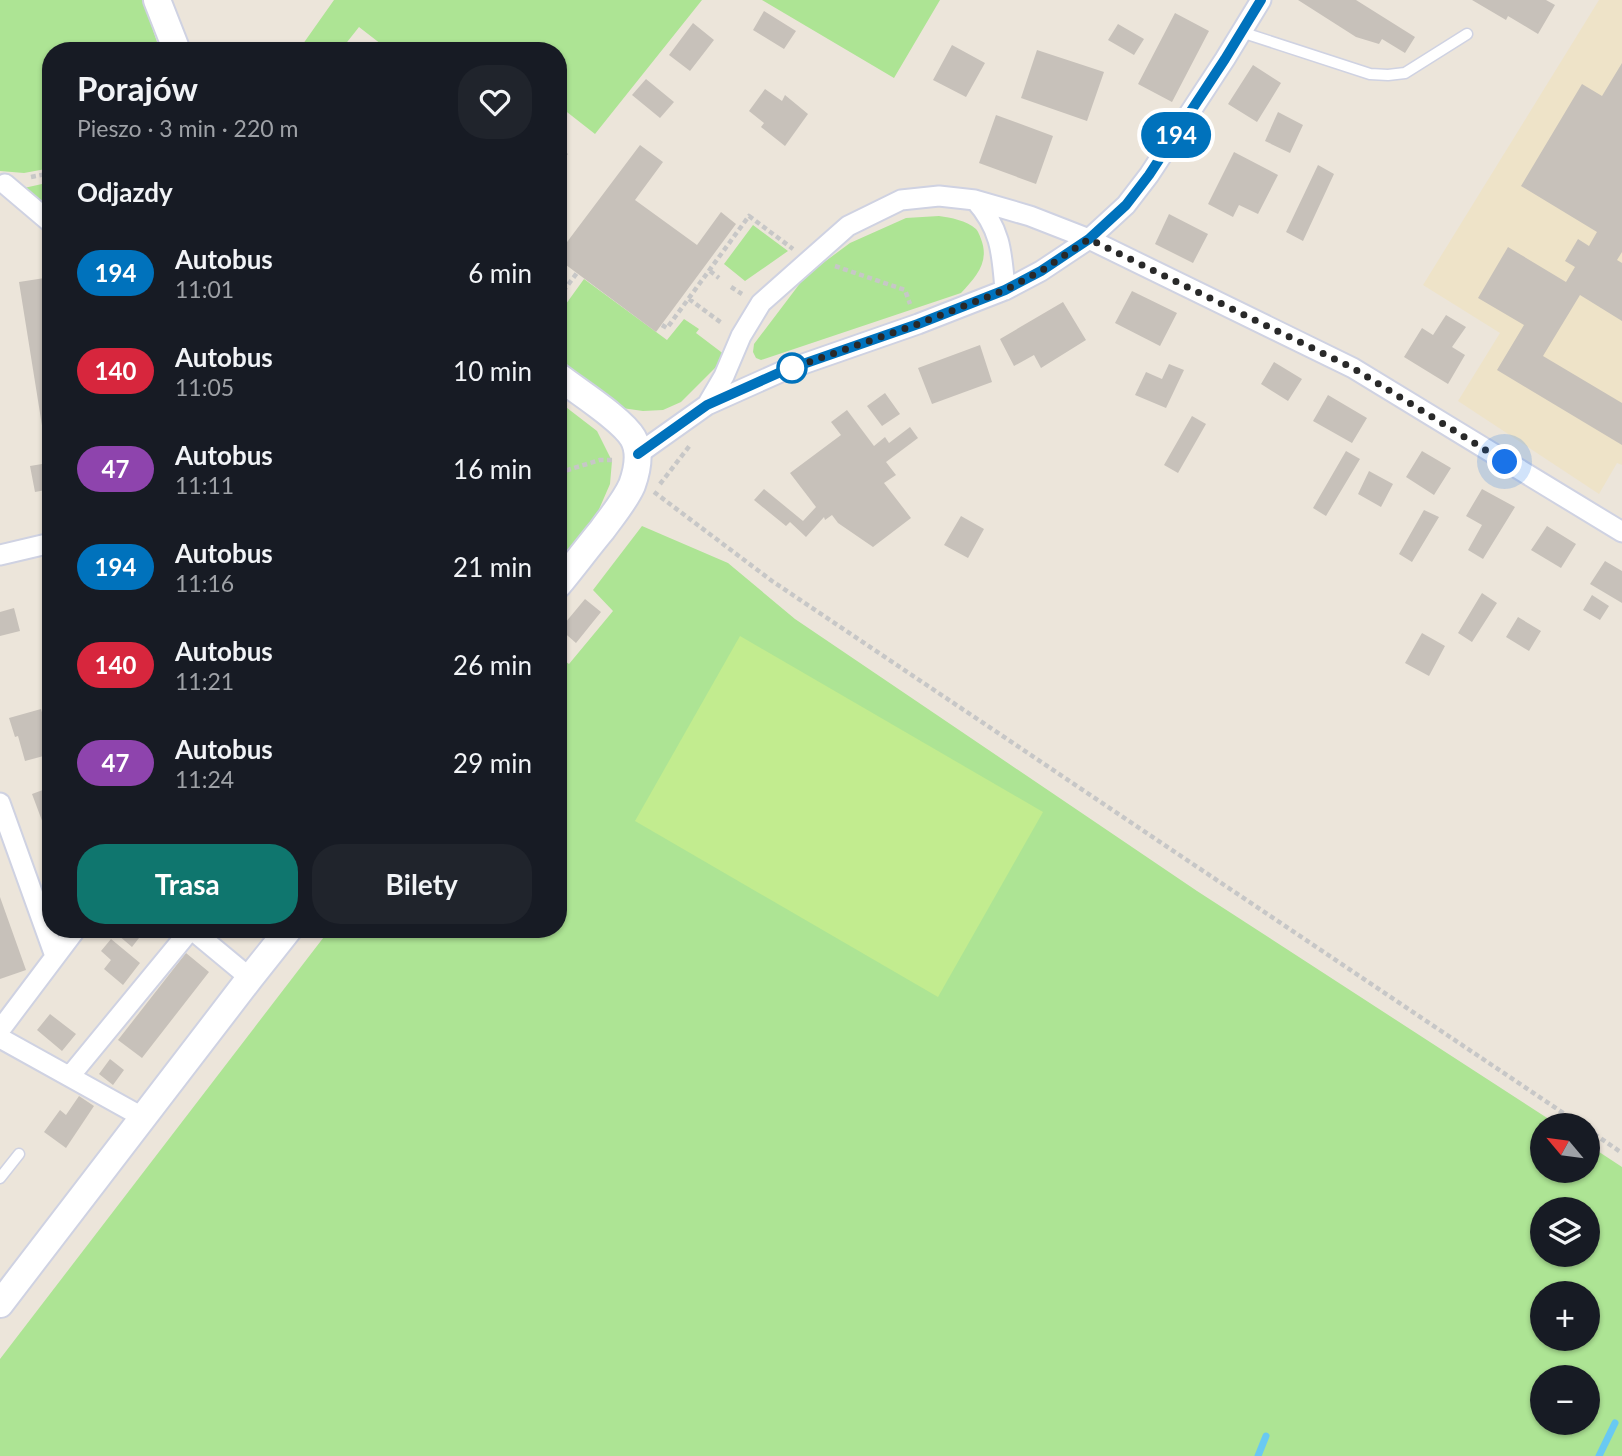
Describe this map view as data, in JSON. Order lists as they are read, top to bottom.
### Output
{
  "lines": ["bus line 194"],
  "north": "top left",
  "page": {
    "on_map": "194",
    "heading": [
      ["Porajów", "Pieszo · 3 min · 220 m"],
      "Odjazdy"
    ],
    "list": [
      {
        "mark": "194",
        "name": "Autobus",
        "note": "11:01",
        "value": "6 min"
      },
      {
        "mark": "140",
        "name": "Autobus",
        "note": "11:05",
        "value": "10 min"
      },
      {
        "mark": "47",
        "name": "Autobus",
        "note": "11:11",
        "value": "16 min"
      },
      {
        "mark": "194",
        "name": "Autobus",
        "note": "11:16",
        "value": "21 min"
      },
      {
        "mark": "140",
        "name": "Autobus",
        "note": "11:21",
        "value": "26 min"
      },
      {
        "mark": "47",
        "name": "Autobus",
        "note": "11:24",
        "value": "29 min"
      }
    ],
    "buttons": ["Trasa", "Bilety"],
    "map_buttons": ["+", "−"]
  }
}
